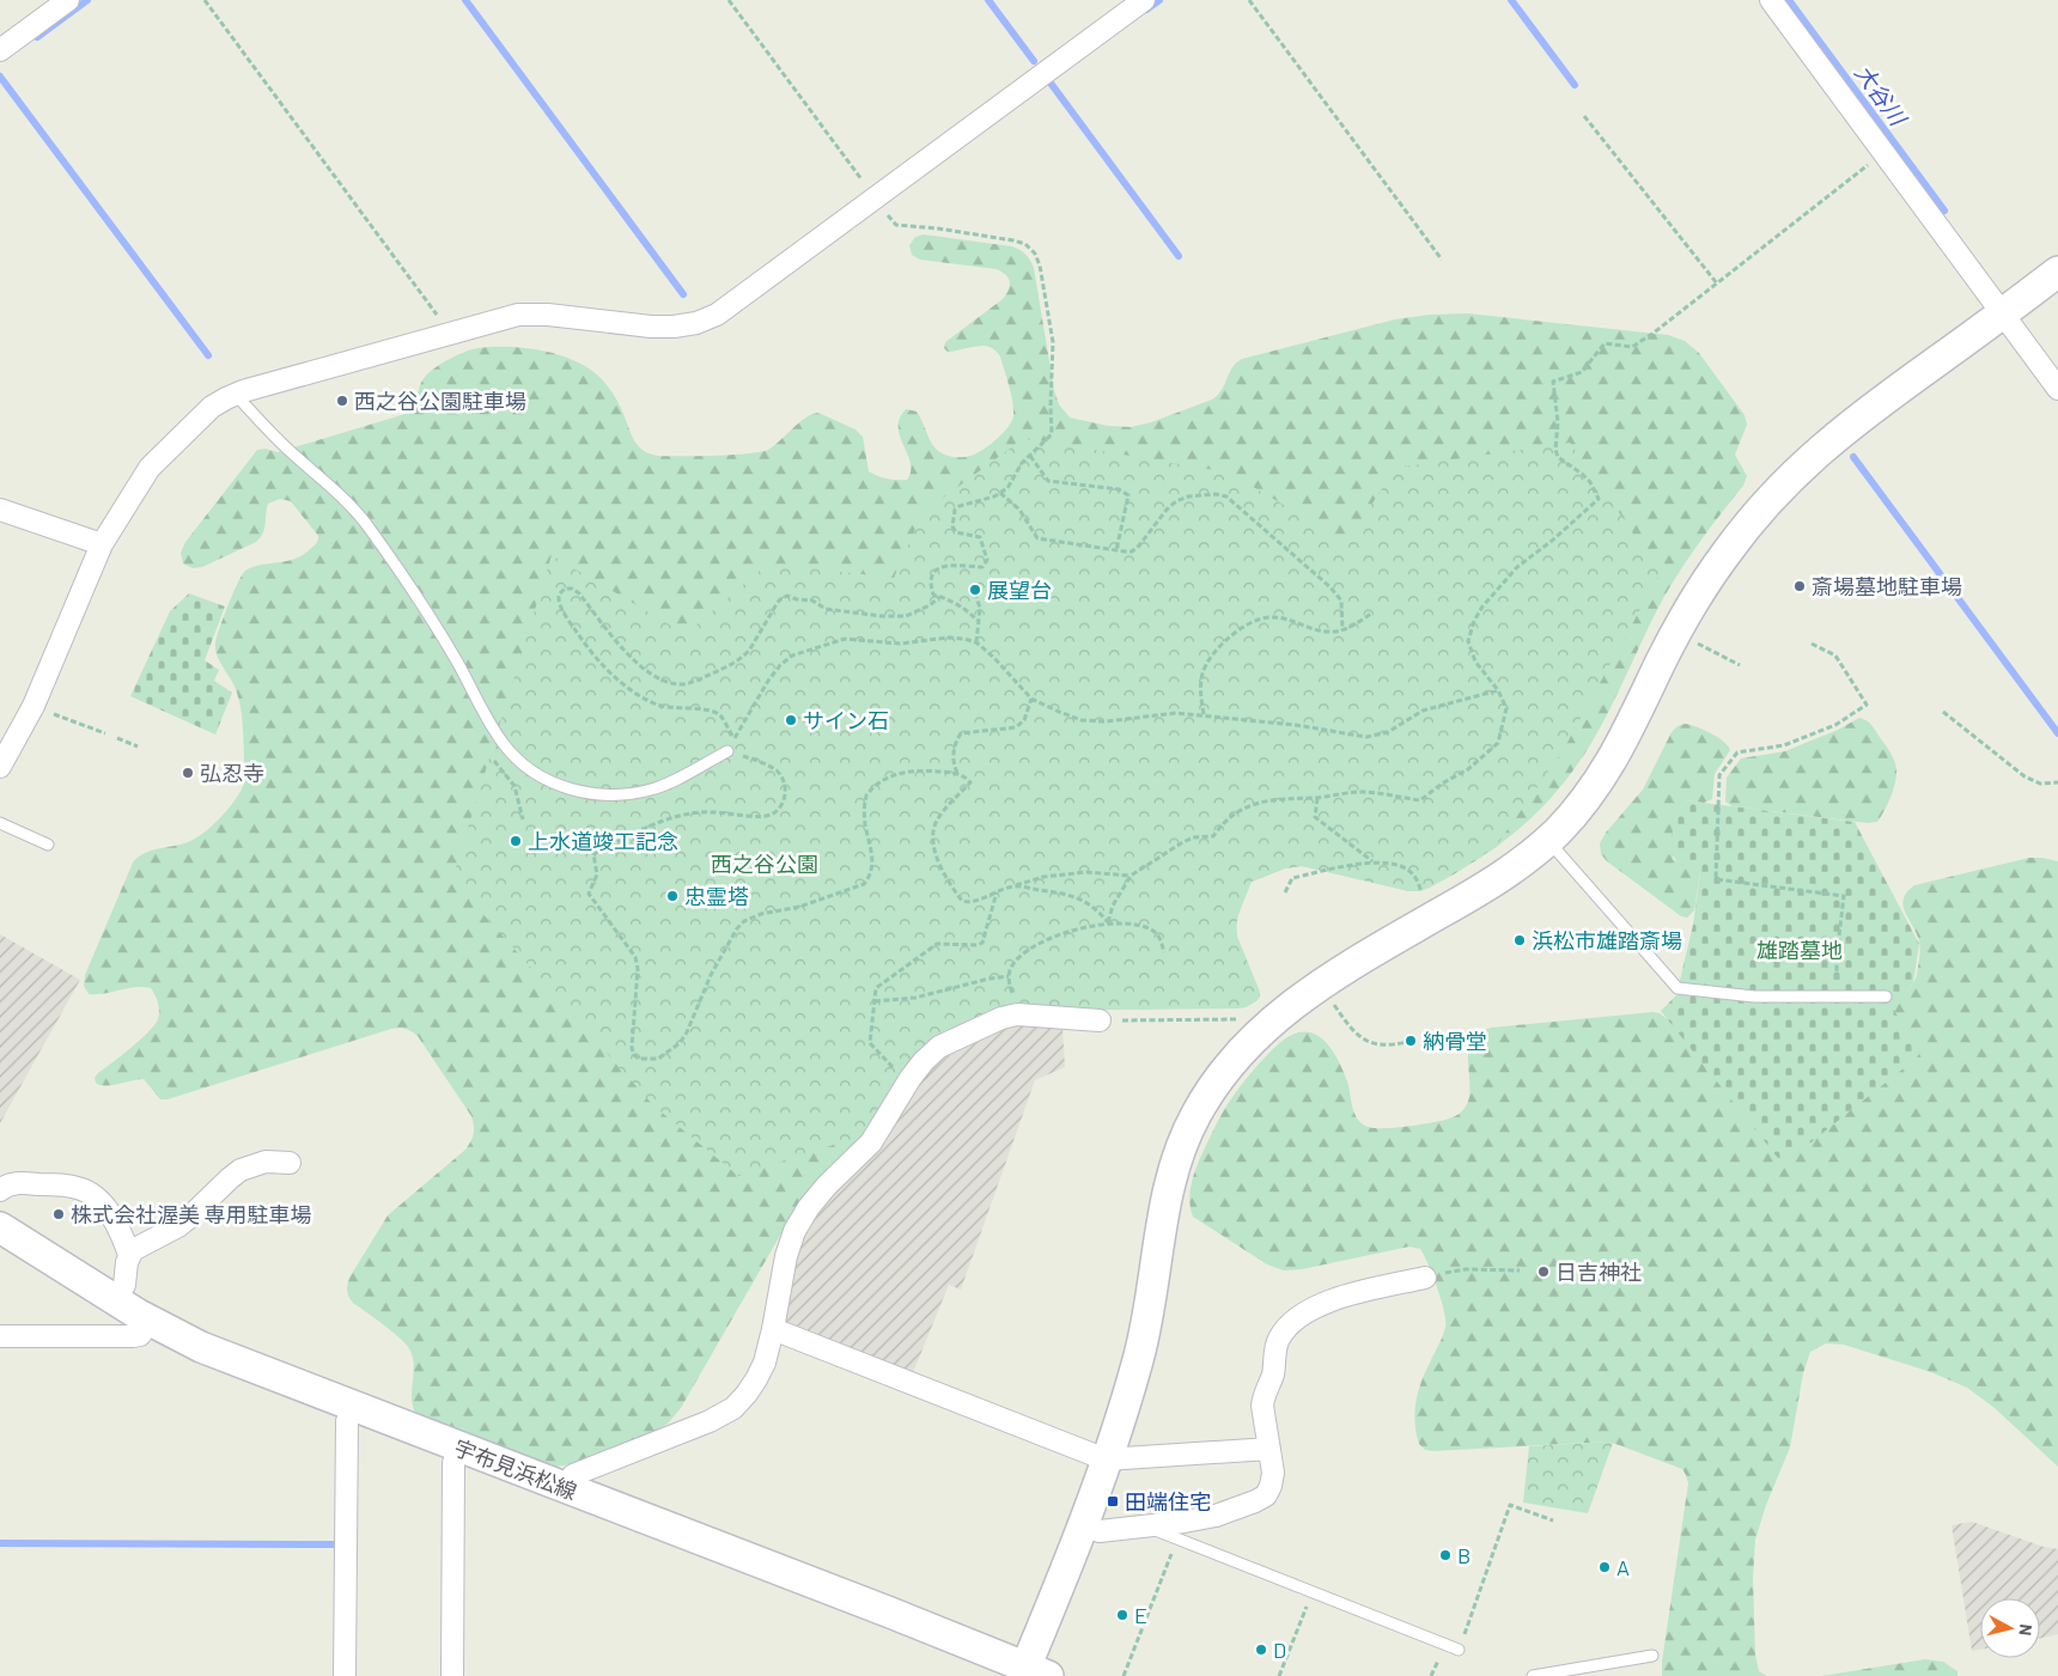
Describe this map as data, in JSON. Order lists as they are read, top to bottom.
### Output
{
  "streets": {
    "street": ["宇布見浜松線"]
  },
  "water": ["大谷川"],
  "parks": ["西之谷公園", "雄踏墓地"],
  "places": {
    "other": [
      "西之谷公園駐車場",
      "斎場墓地駐車場",
      "展望台",
      "サイン石",
      "弘忍寺",
      "上水道竣工記念",
      "忠霊塔",
      "浜松市雄踏斎場",
      "納骨堂",
      "株式会社渥美 専用駐車場",
      "日吉神社",
      "B",
      "A",
      "E",
      "D"
    ],
    "transit": ["田端住宅"]
  },
  "north": "right"
}
